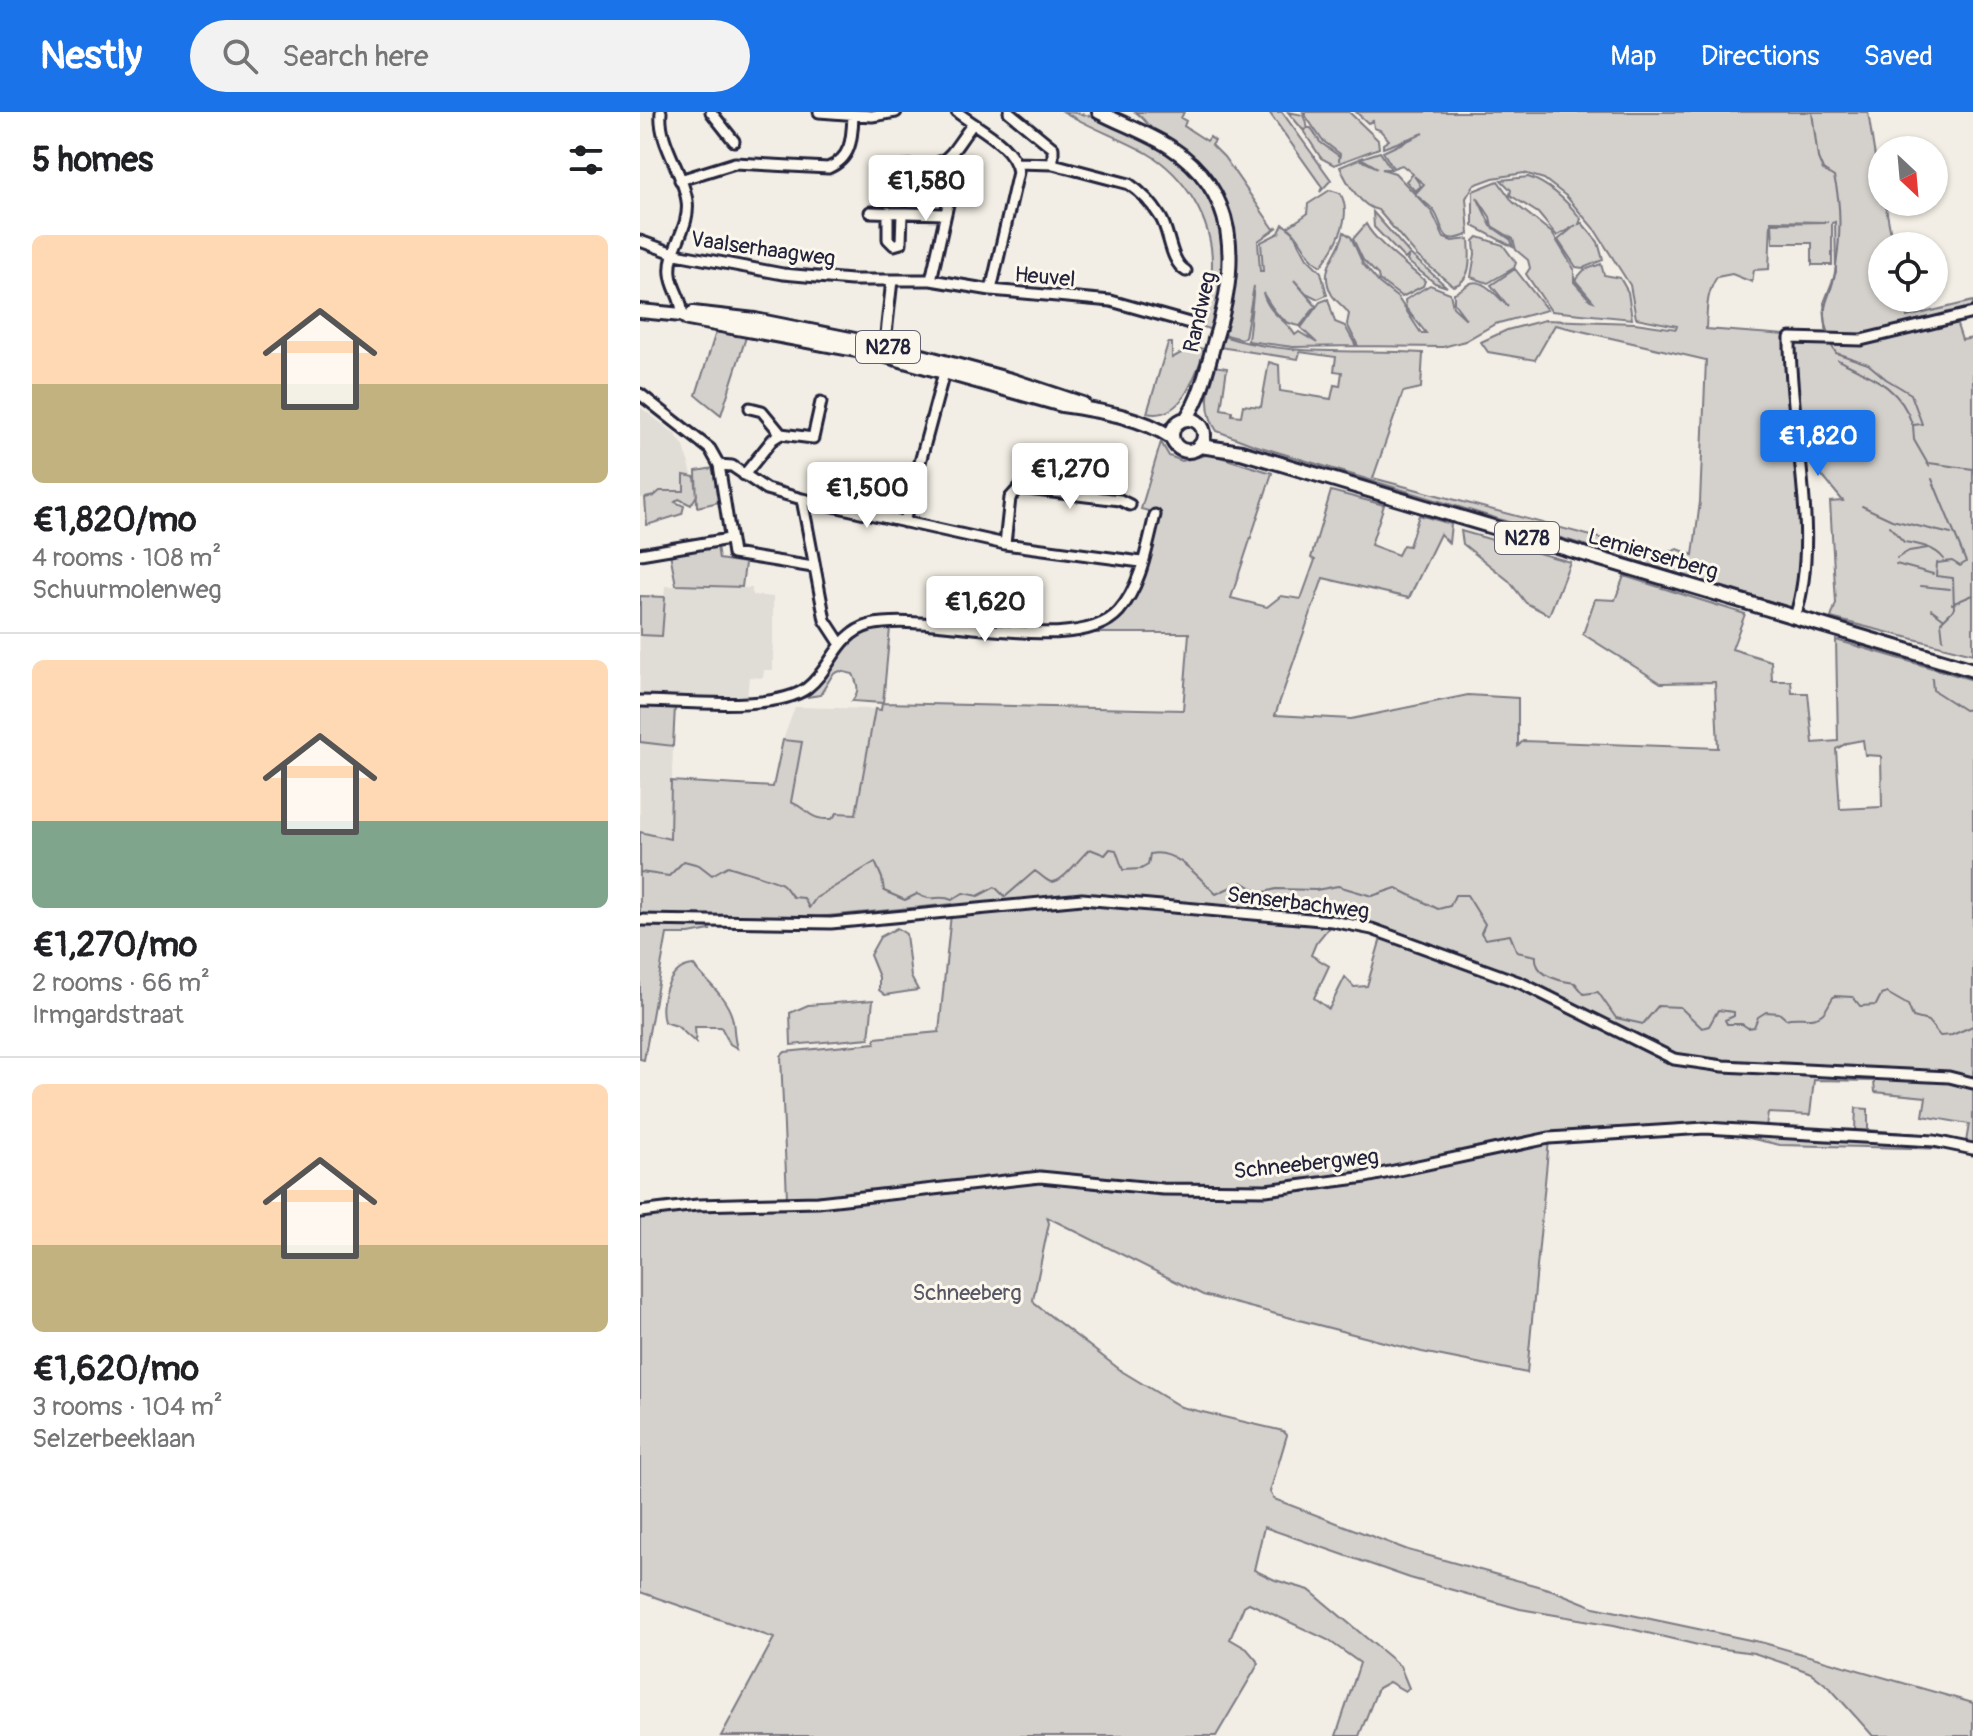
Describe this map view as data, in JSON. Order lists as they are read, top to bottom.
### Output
{
  "streets": {
    "main road": ["Randweg", "N278", "Lemierserberg"],
    "street": [
      "Vaalserhaagweg",
      "Heuvel",
      "Senserbachweg",
      "Schneebergweg"
    ]
  },
  "crossings": [
    ["Vaalserhaagweg", "Heuvel"],
    ["Randweg", "N278"],
    ["Randweg", "Lemierserberg"],
    ["N278", "Lemierserberg"]
  ],
  "parks": ["Schneeberg"],
  "north": "bottom right",
  "page": {
    "header": "Nestly",
    "search": "Search here",
    "nav": ["Map", "Directions", "Saved"],
    "heading": "5 homes",
    "price": [
      "€1,580",
      "€1,820",
      "€1,270",
      "€1,500",
      "€1,620"
    ],
    "list": [
      {
        "name": "€1,820/mo",
        "note": "4 rooms · 108 m² · Schuurmolenweg"
      },
      {
        "name": "€1,270/mo",
        "note": "2 rooms · 66 m² · Irmgardstraat"
      },
      {
        "name": "€1,620/mo",
        "note": "3 rooms · 104 m² · Selzerbeeklaan"
      }
    ]
  }
}
